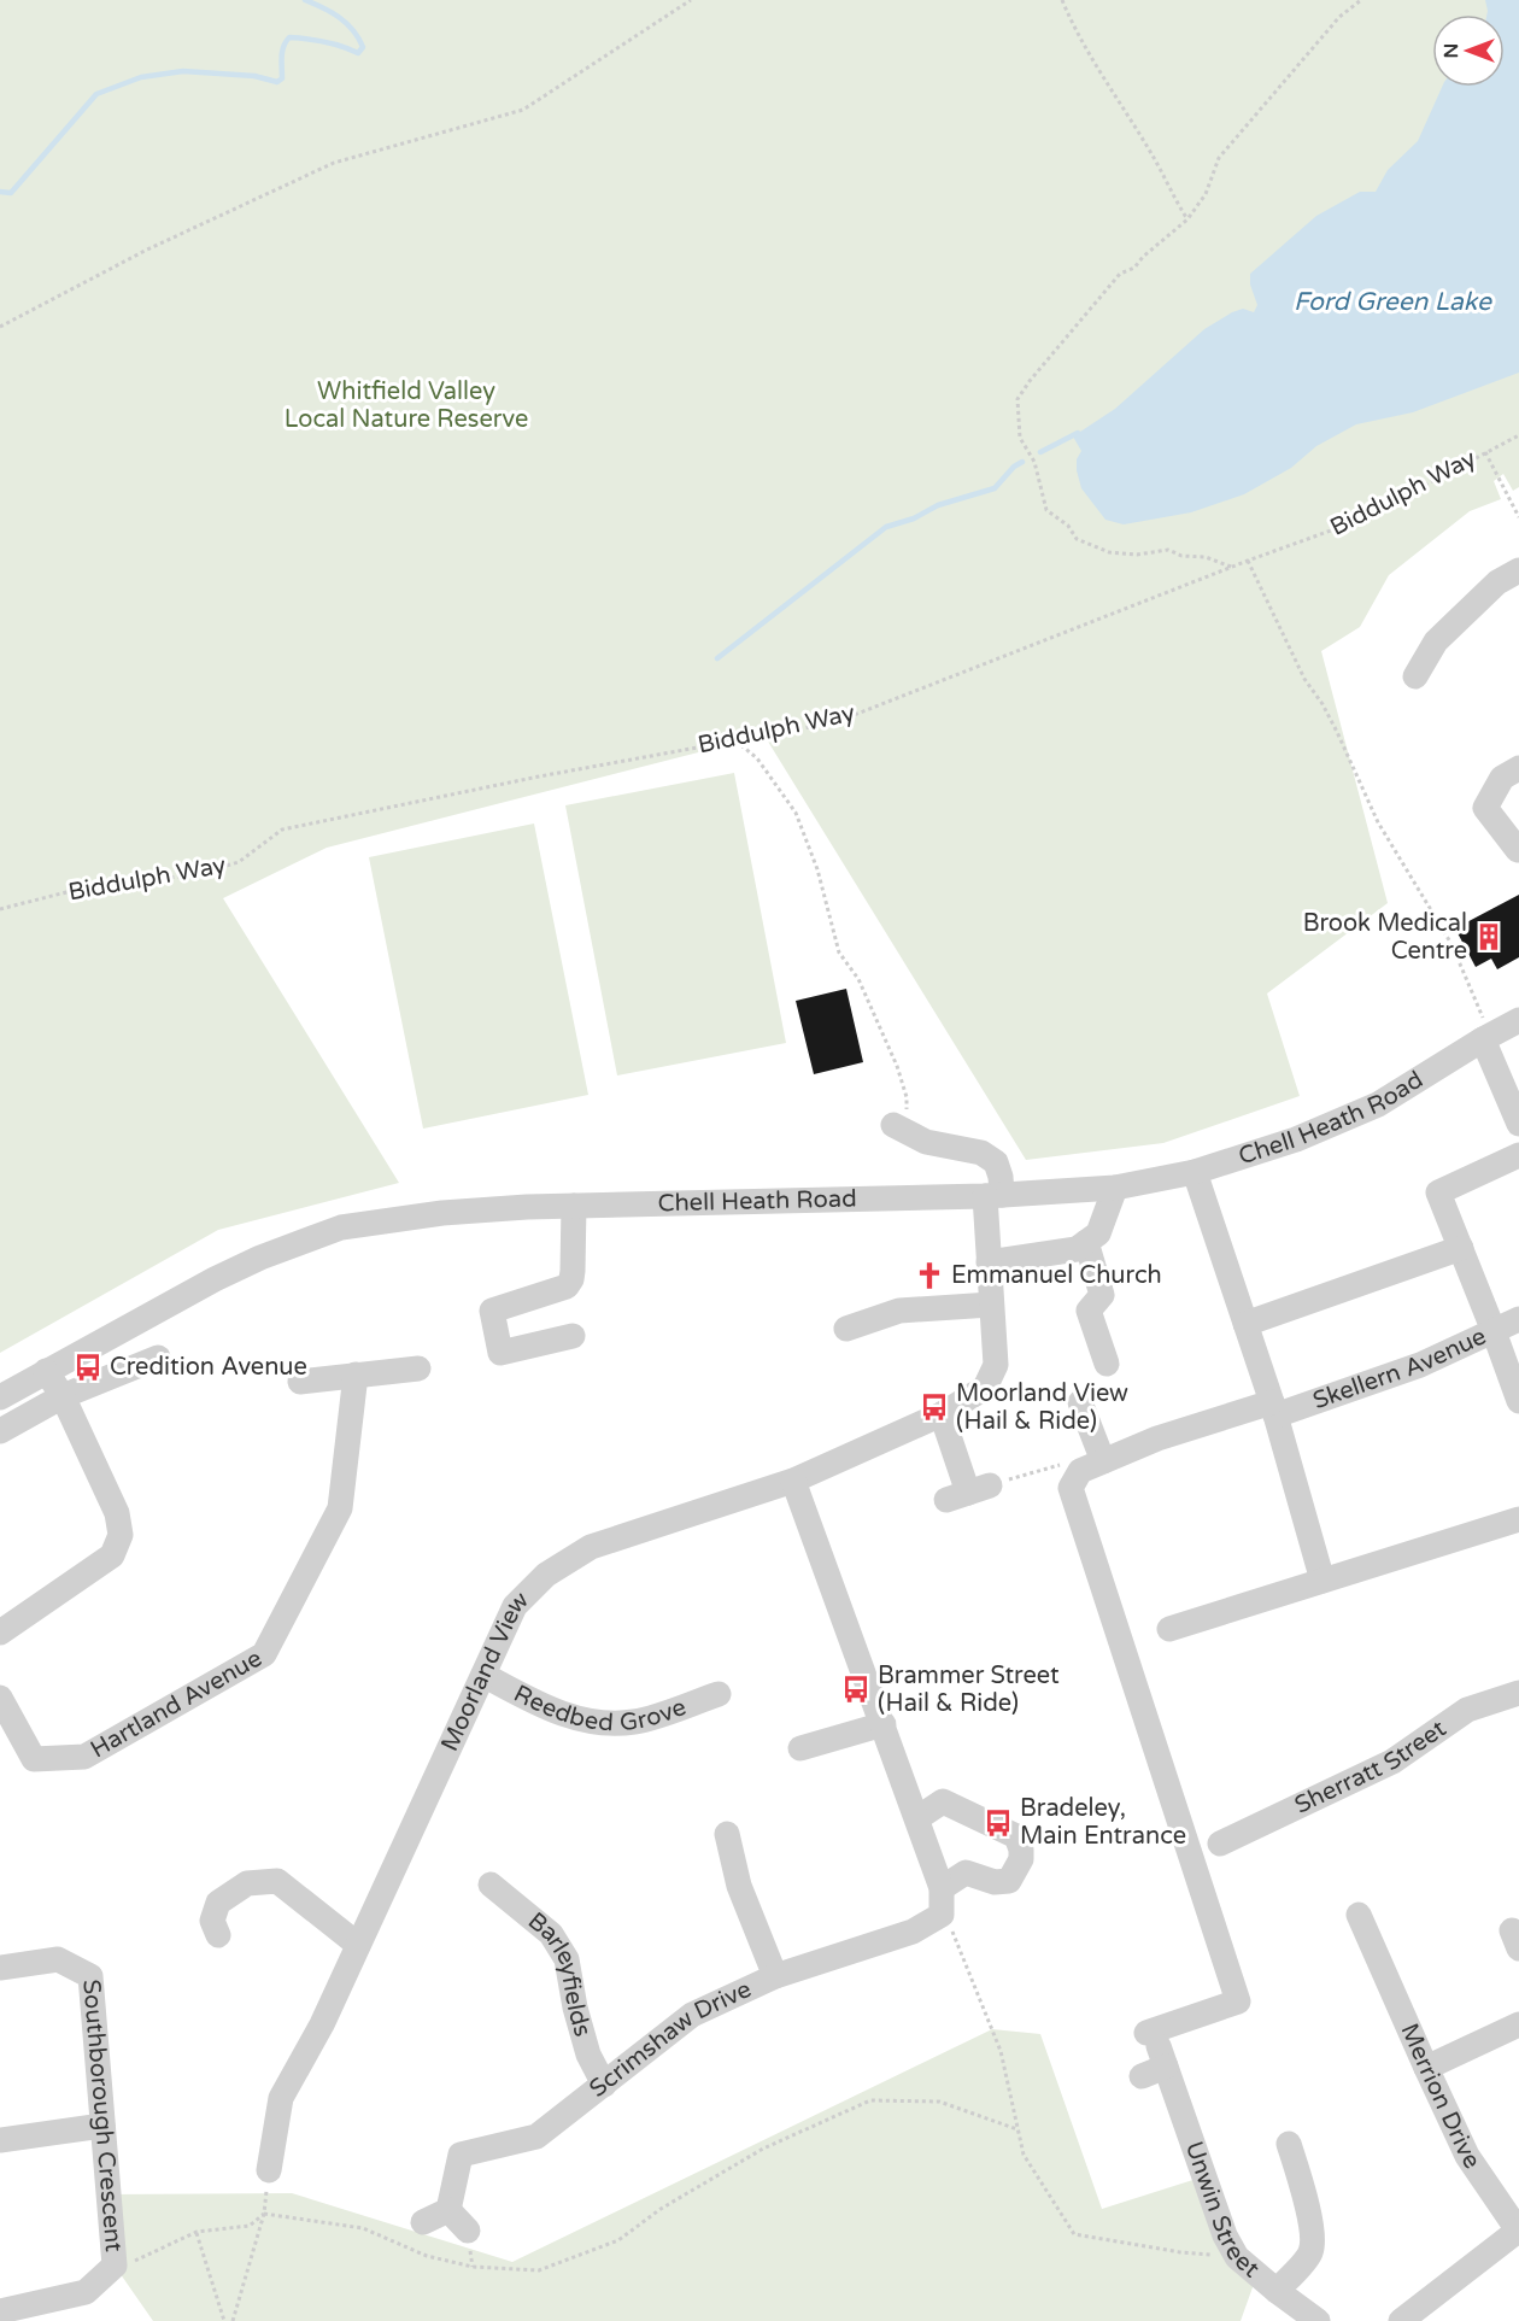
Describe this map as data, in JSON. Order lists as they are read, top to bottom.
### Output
{
  "streets": {
    "street": [
      "Chell Heath Road",
      "Skellern Avenue",
      "Moorland View",
      "Reedbed Grove",
      "Hartland Avenue",
      "Sherratt Street",
      "Barleyfields",
      "Scrimshaw Drive",
      "Merrion Drive",
      "Southborough Crescent",
      "Unwin Street"
    ],
    "path": ["Biddulph Way"]
  },
  "crossings": [
    ["Chell Heath Road", "Moorland View"],
    ["Moorland View", "Reedbed Grove"],
    ["Barleyfields", "Scrimshaw Drive"]
  ],
  "water": ["Ford Green Lake"],
  "parks": ["Whitfield Valley Local Nature Reserve"],
  "places": {
    "building": ["Brook Medical Centre"],
    "church": ["Emmanuel Church"],
    "bus stop": [
      "Credition Avenue",
      "Moorland View (Hail & Ride)",
      "Brammer Street (Hail & Ride)",
      "Bradeley, Main Entrance"
    ]
  },
  "north": "left"
}
